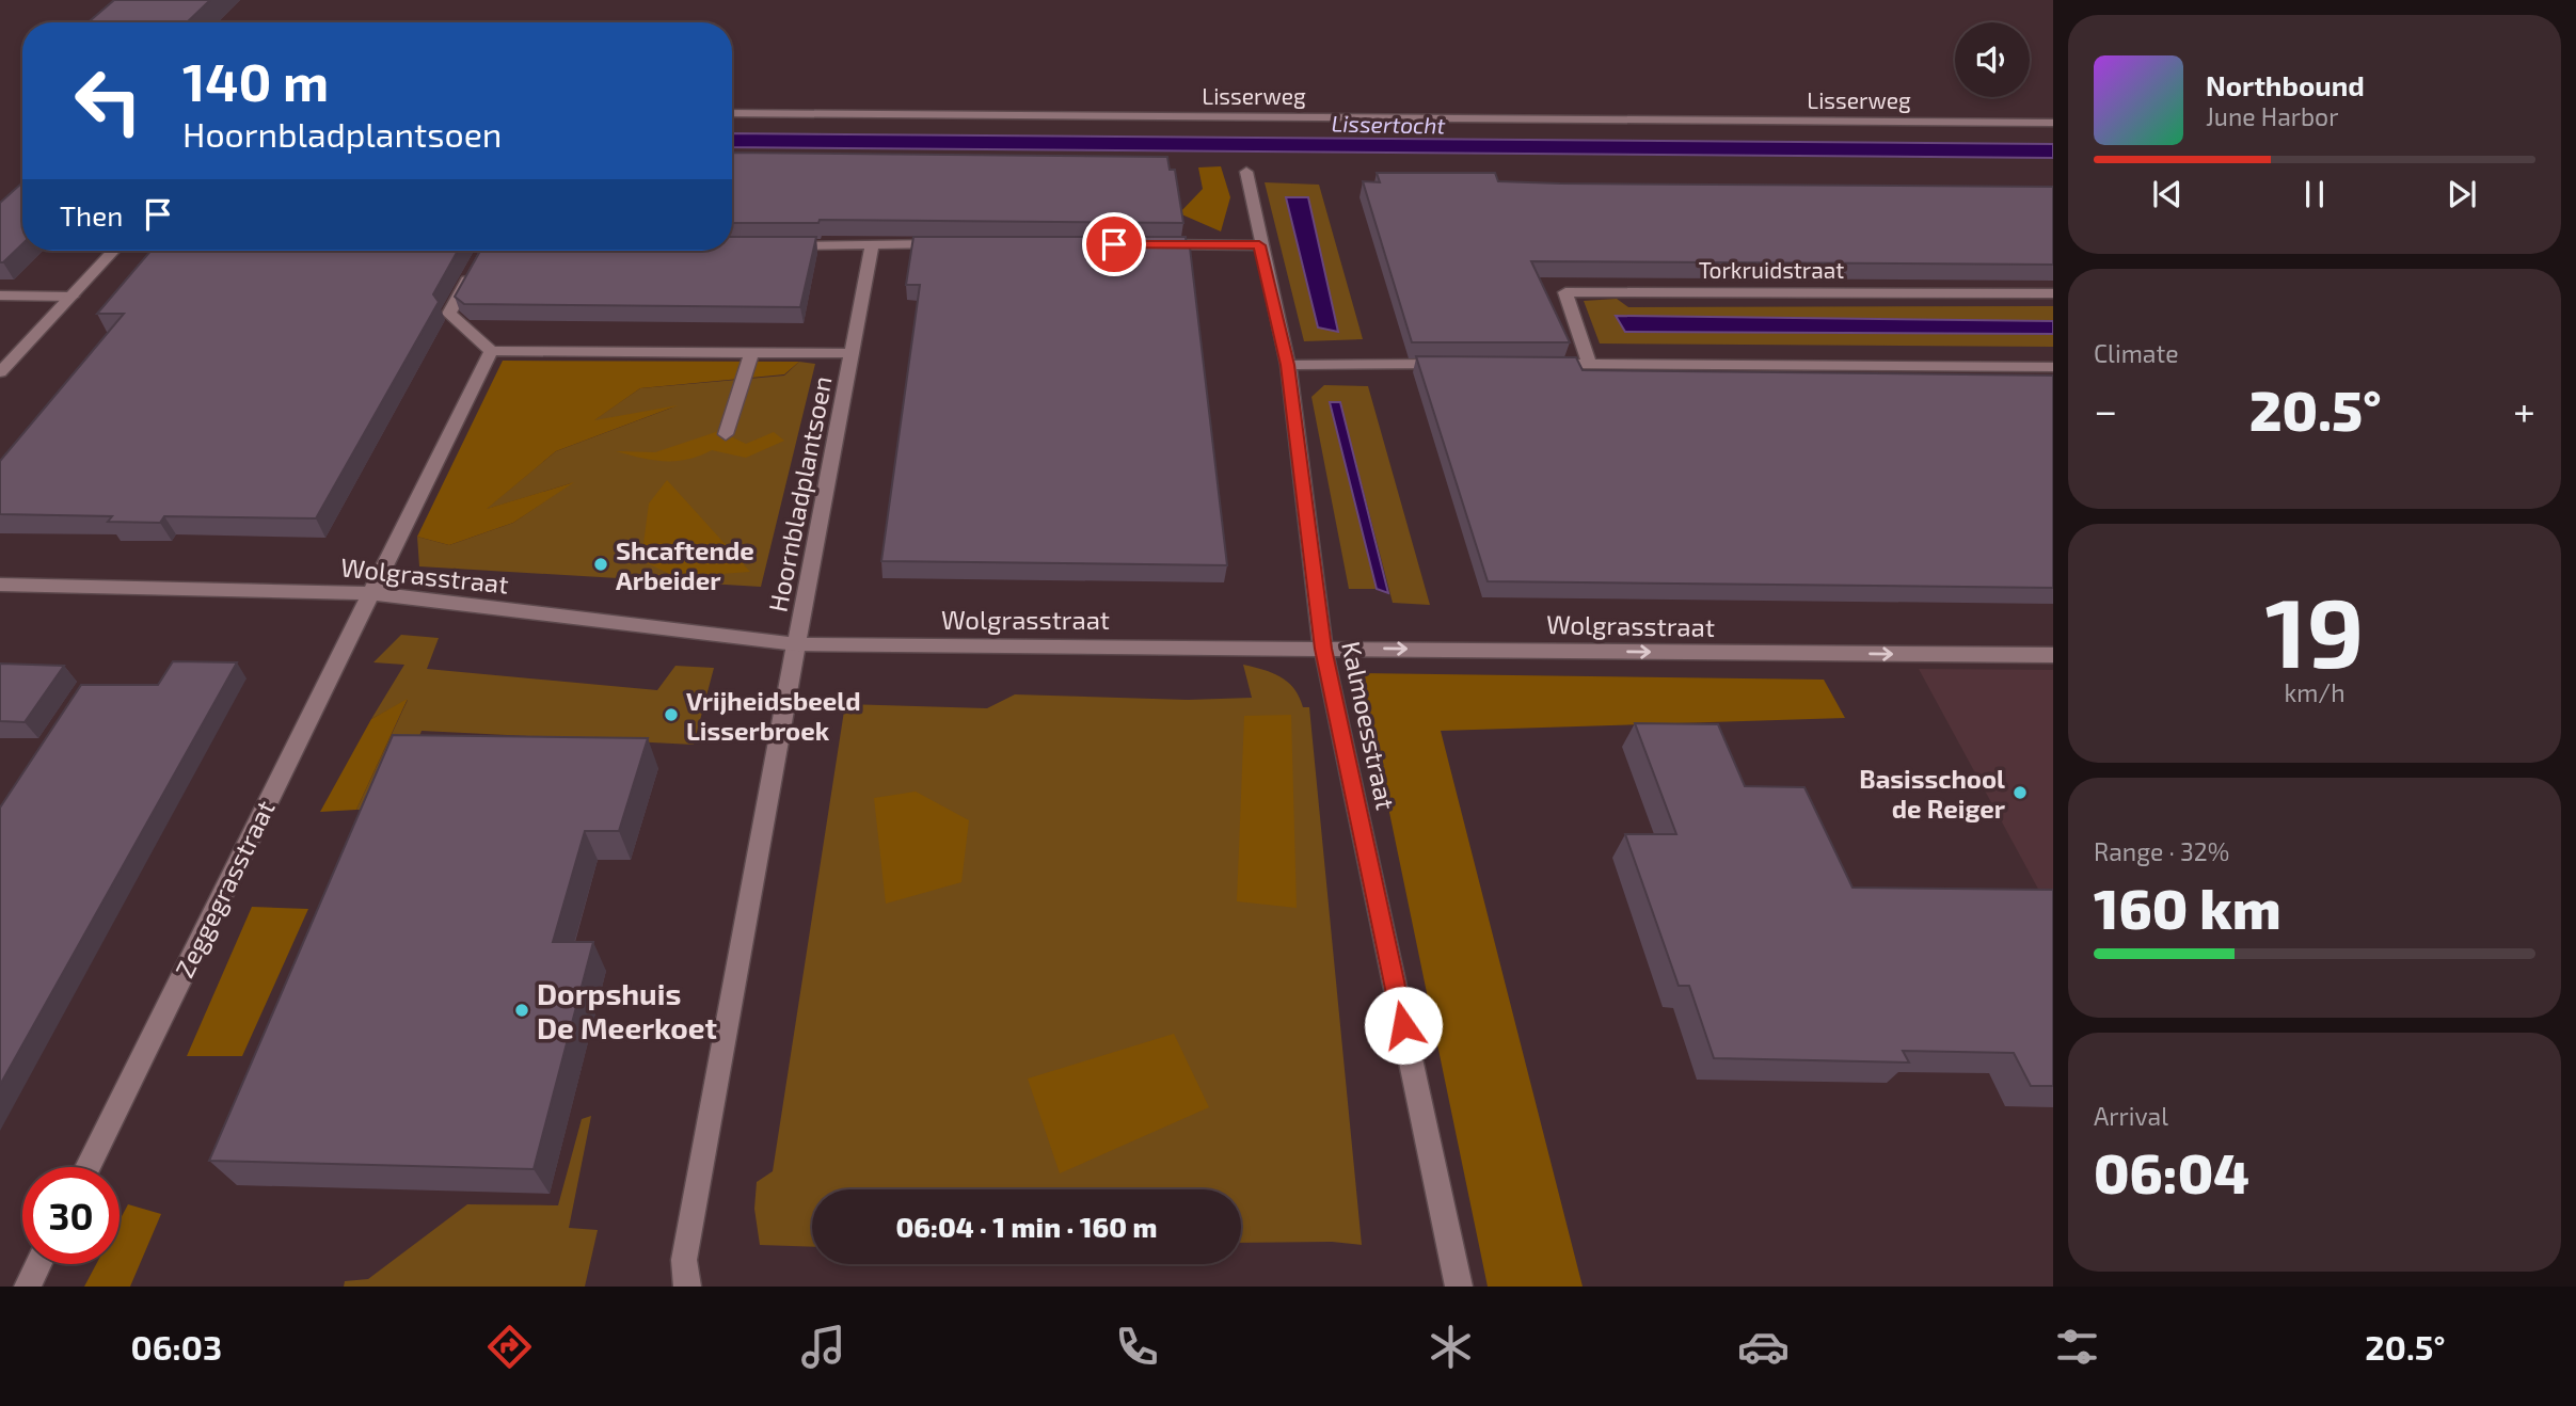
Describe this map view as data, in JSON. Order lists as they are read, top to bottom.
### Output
{
  "streets": {
    "street": [
      "Lisserweg",
      "Torkruidstraat",
      "Hoornbladplantsoen",
      "Wolgrasstraat",
      "Kalmoesstraat",
      "Zeggegrasstraat"
    ]
  },
  "crossings": [
    ["Hoornbladplantsoen", "Wolgrasstraat"],
    ["Wolgrasstraat", "Kalmoesstraat"],
    ["Wolgrasstraat", "Zeggegrasstraat"]
  ],
  "one_way": ["Wolgrasstraat"],
  "water": ["Lissertocht"],
  "places": [
    "Shcaftende Arbeider",
    "Vrijheidsbeeld Lisserbroek",
    "Basisschool de Reiger",
    "Dorpshuis De Meerkoet"
  ],
  "page": {
    "turn": ["140 m", "Hoornbladplantsoen"],
    "song": ["Northbound", "June Harbor"],
    "then": "Then",
    "tile": [
      "Climate",
      ["19", "km/h"],
      ["Range · 32%", "160 km"],
      ["Arrival", "06:04"]
    ],
    "heat": ["−", "20.5°", "+"],
    "limit": "30",
    "trip": "06:04 · 1 min · 160 m",
    "tabs": ["06:03", "20.5°"]
  }
}
